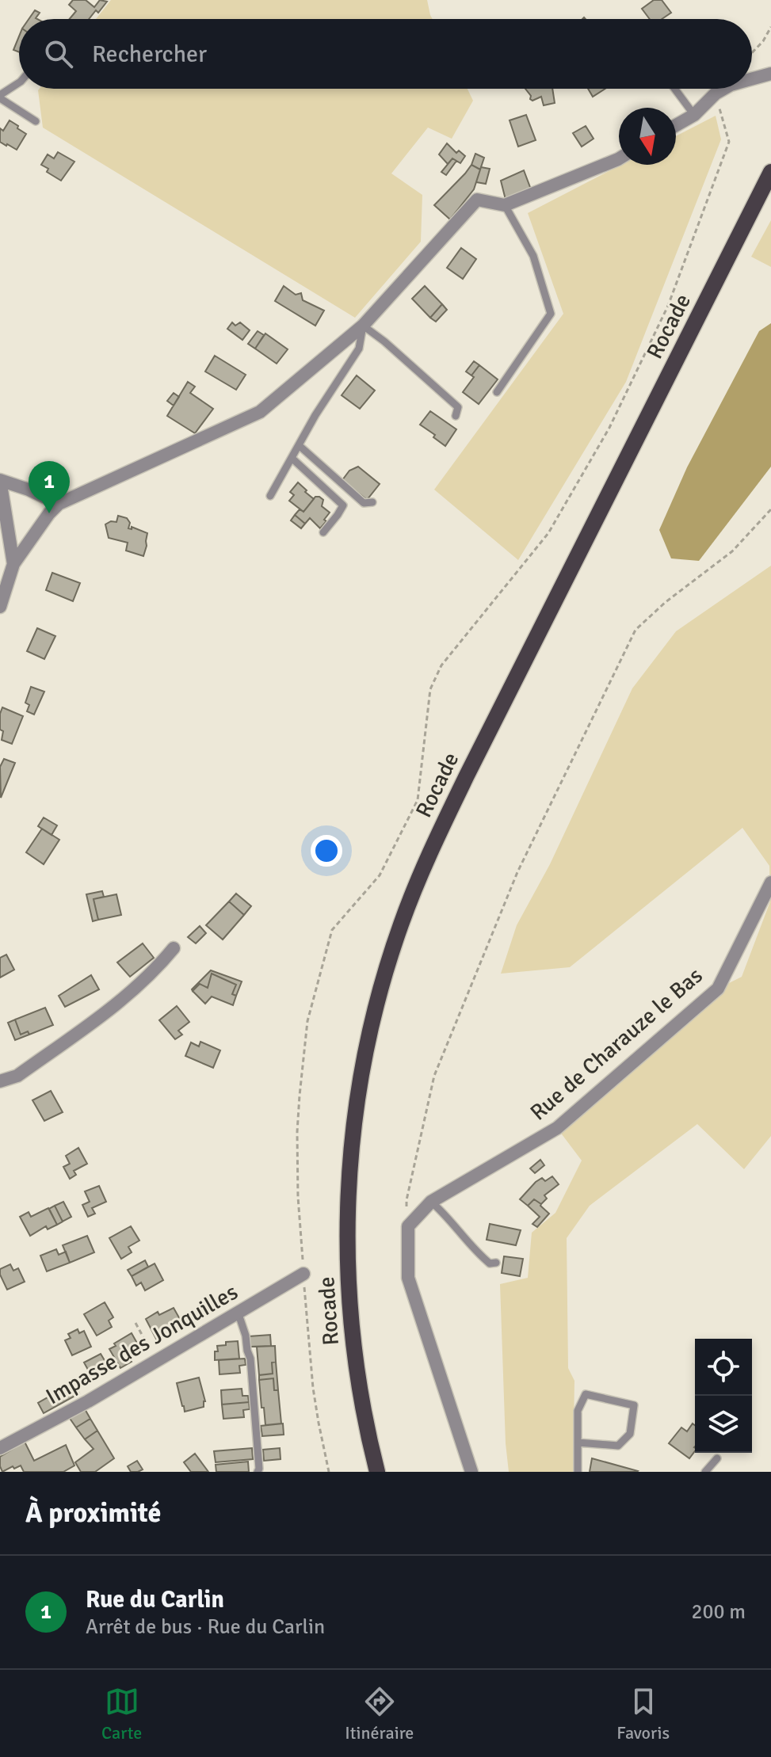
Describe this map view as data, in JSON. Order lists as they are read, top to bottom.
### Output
{
  "streets": {
    "main road": ["Rocade"],
    "street": ["Rue de Charauze le Bas", "Impasse des Jonquilles"]
  },
  "north": "bottom",
  "page": {
    "search": "Rechercher",
    "pins": "1",
    "heading": "À proximité",
    "list": [
      {
        "mark": "1",
        "name": "Rue du Carlin",
        "note": "Arrêt de bus · Rue du Carlin",
        "value": "200 m"
      }
    ],
    "nav": ["Carte", "Itinéraire", "Favoris"]
  }
}
